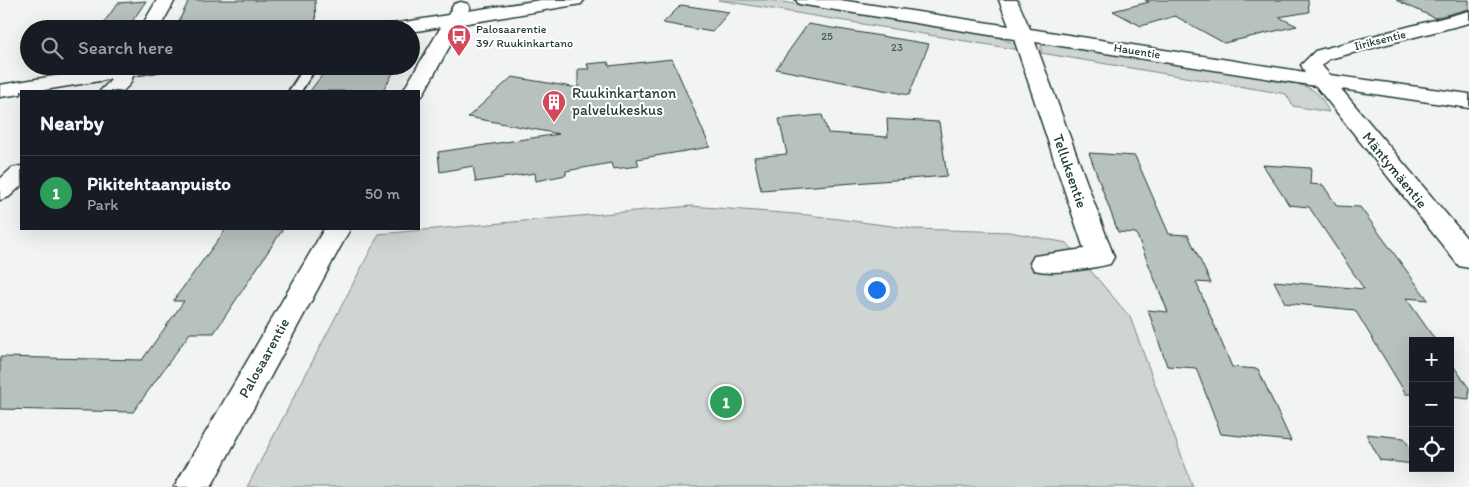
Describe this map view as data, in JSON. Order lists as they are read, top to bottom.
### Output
{
  "streets": {
    "street": [
      "Iiriksentie",
      "Hauentie",
      "Mäntymäentie",
      "Telluksentie",
      "Palosaarentie"
    ]
  },
  "crossings": [
    ["Iiriksentie", "Hauentie"],
    ["Iiriksentie", "Mäntymäentie"],
    ["Hauentie", "Mäntymäentie"],
    ["Hauentie", "Telluksentie"]
  ],
  "places": {
    "bus stop": ["Palosaarentie 39/ Ruukinkartano"],
    "building": ["Ruukinkartanon palvelukeskus"]
  },
  "house_numbers": ["25", "23"],
  "page": {
    "search": "Search here",
    "heading": "Nearby",
    "list": [
      {
        "mark": "1",
        "name": "Pikitehtaanpuisto",
        "note": "Park",
        "value": "50 m"
      }
    ],
    "map_buttons": ["+", "−"],
    "pins": "1"
  }
}
